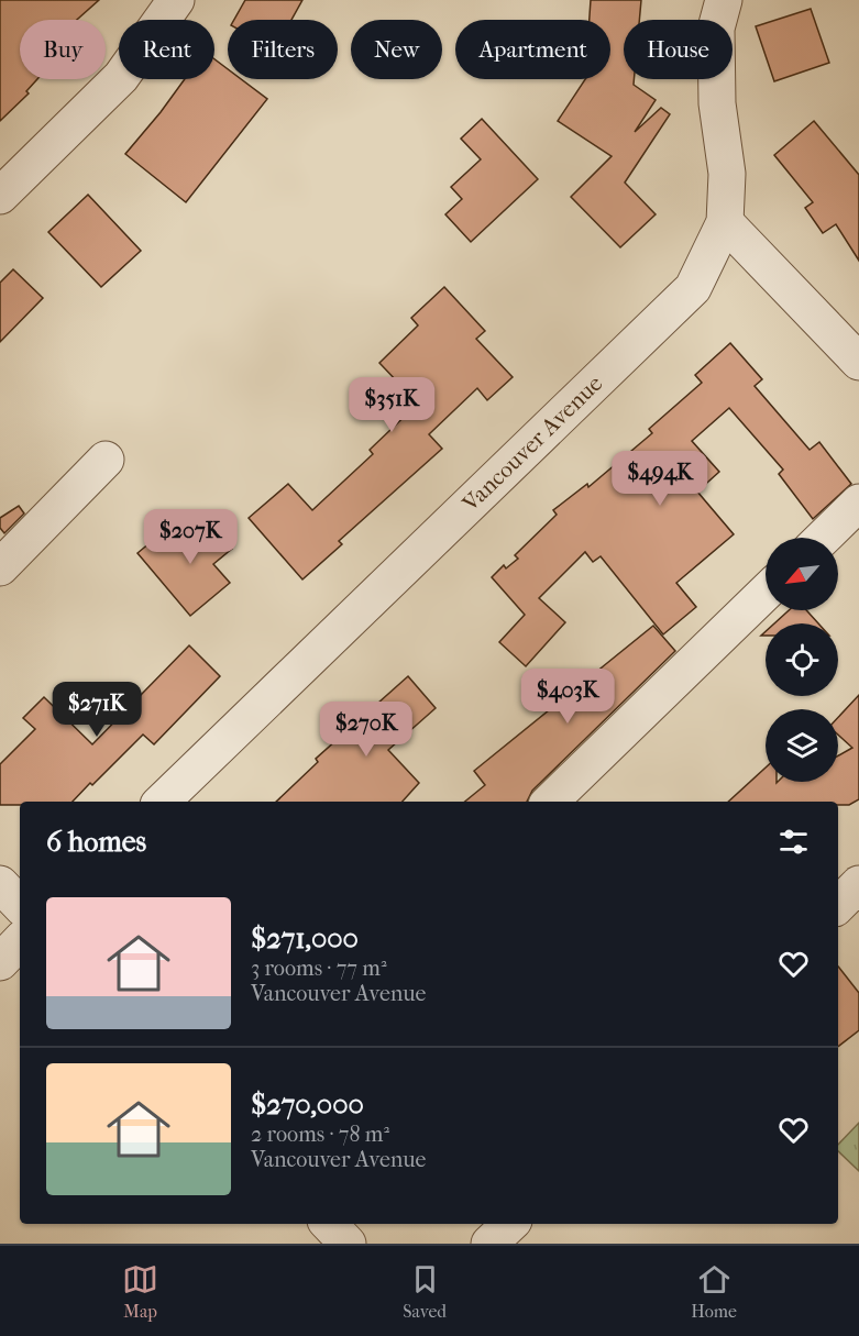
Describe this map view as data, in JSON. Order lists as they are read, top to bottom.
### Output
{
  "streets": {
    "street": ["Vancouver Avenue"]
  },
  "north": "bottom left",
  "page": {
    "chip": [
      "Buy",
      "Rent",
      "Filters",
      "New",
      "Apartment",
      "House"
    ],
    "price": [
      "$351K",
      "$494K",
      "$207K",
      "$403K",
      "$271K",
      "$270K"
    ],
    "heading": "6 homes",
    "list": [
      {
        "name": "$271,000",
        "note": "3 rooms · 77 m² · Vancouver Avenue"
      },
      {
        "name": "$270,000",
        "note": "2 rooms · 78 m² · Vancouver Avenue"
      }
    ],
    "tabs": ["Map", "Saved", "Home"]
  }
}
